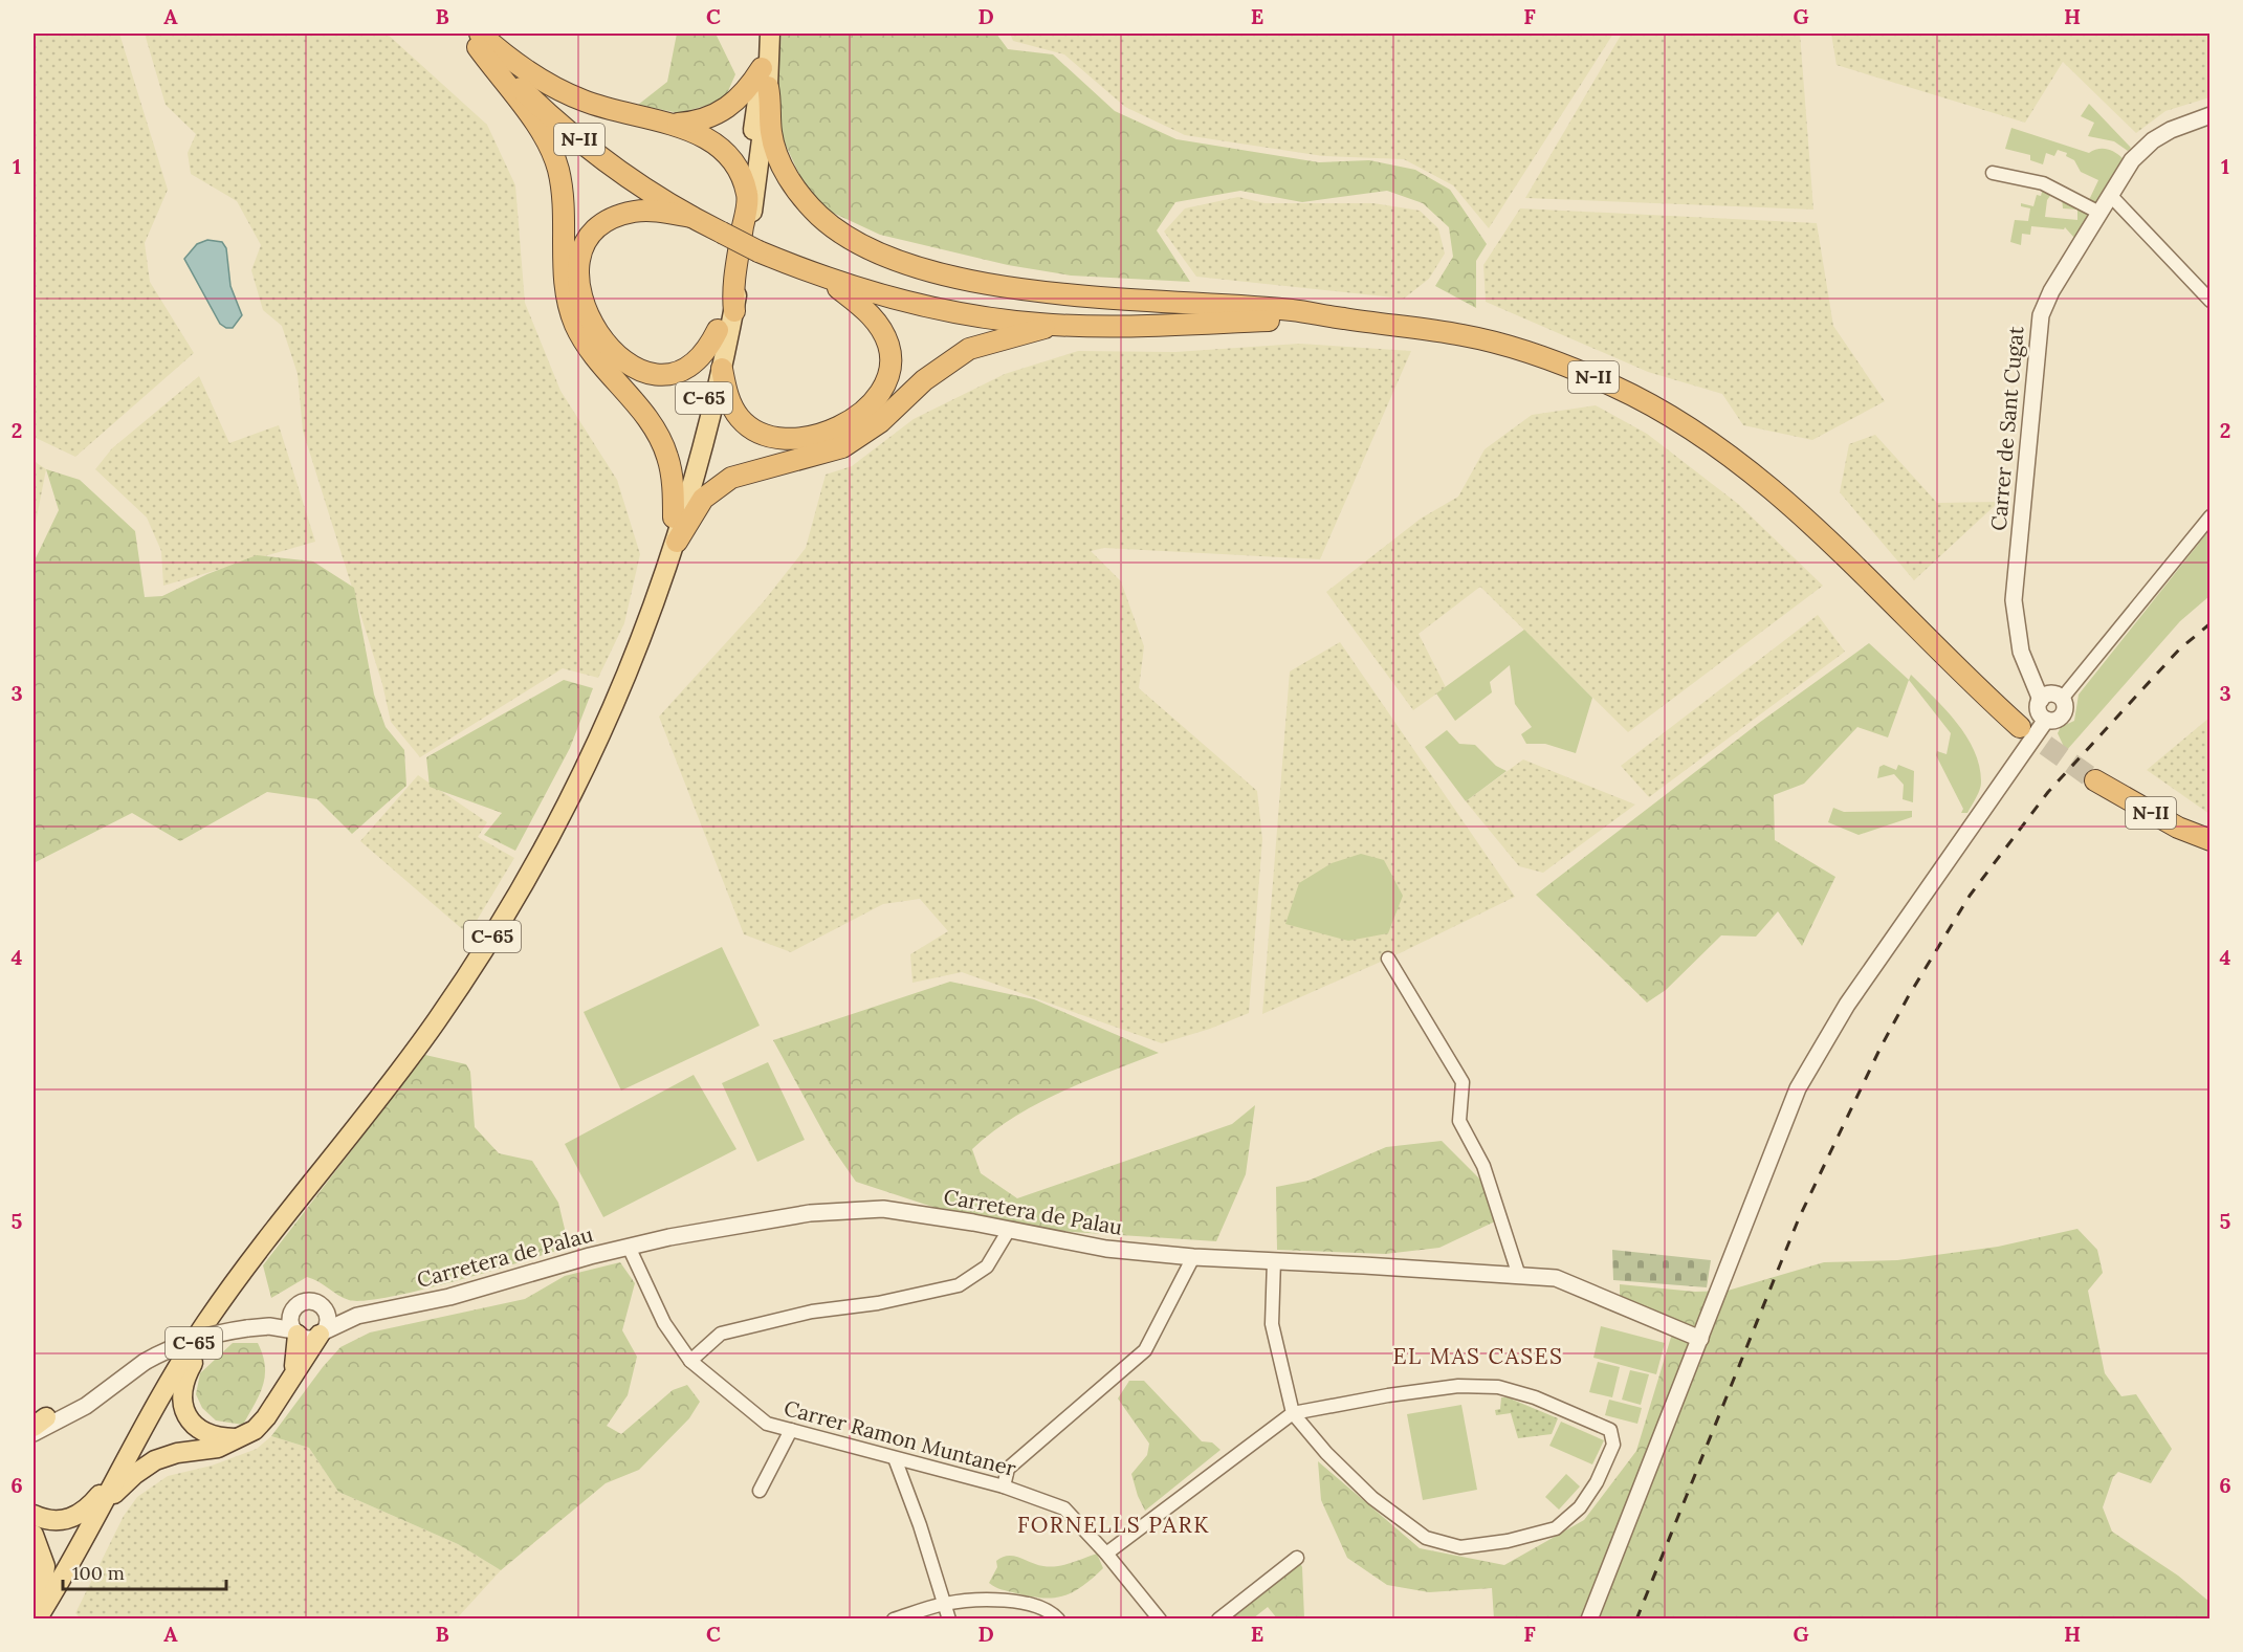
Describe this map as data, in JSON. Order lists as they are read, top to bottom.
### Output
{
  "streets": {
    "highway": ["N-II"],
    "main road": ["C-65"],
    "street": ["Carrer de Sant Cugat", "Carretera de Palau", "Carrer Ramon Muntaner"]
  },
  "crossings": [
    ["Carretera de Palau", "Carrer Ramon Muntaner"]
  ],
  "districts": ["EL MAS CASES", "FORNELLS PARK"],
  "scale_bar": "100 m",
  "grid": {
    "columns": [
      "A",
      "B",
      "C",
      "D",
      "E",
      "F",
      "G",
      "H"
    ],
    "rows": [
      "1",
      "2",
      "3",
      "4",
      "5",
      "6"
    ]
  }
}
